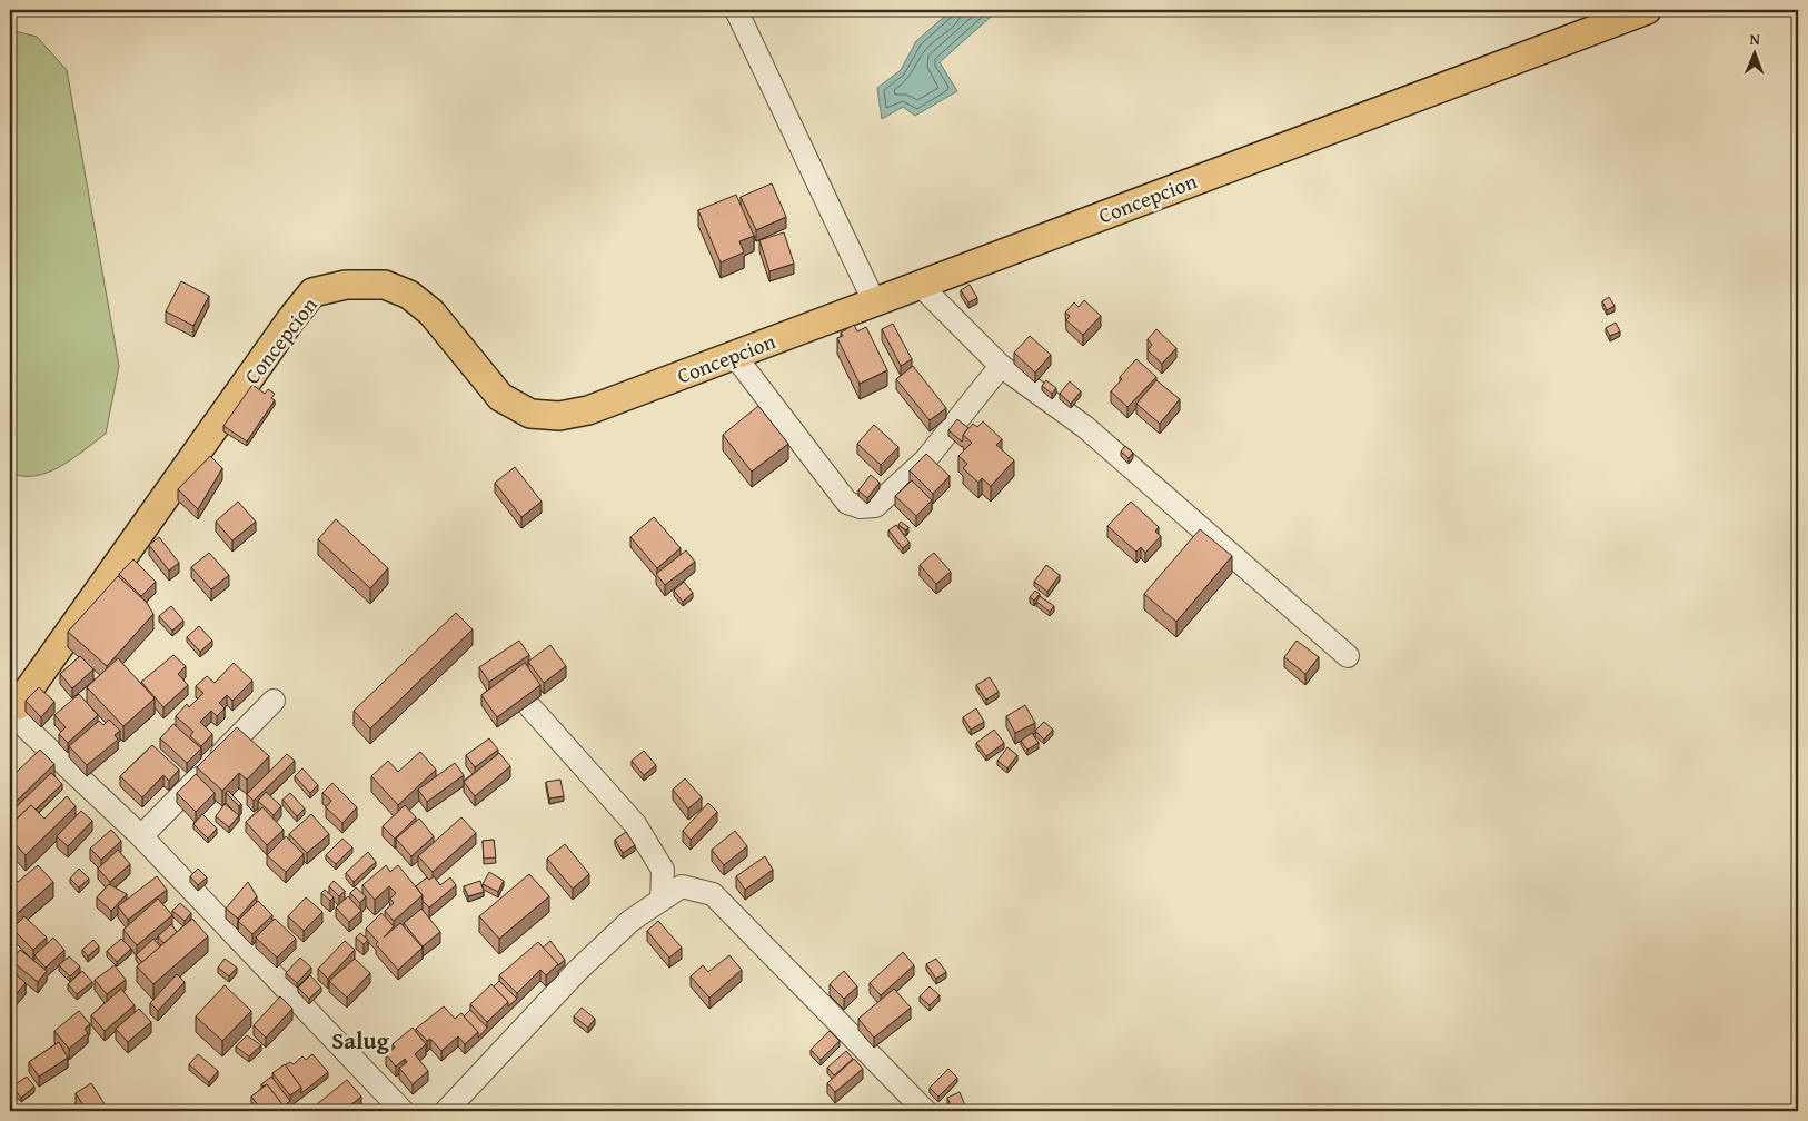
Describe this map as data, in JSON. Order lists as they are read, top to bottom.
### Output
{
  "streets": {
    "main road": ["Concepcion"]
  },
  "districts": ["Salug"],
  "north": "top"
}
